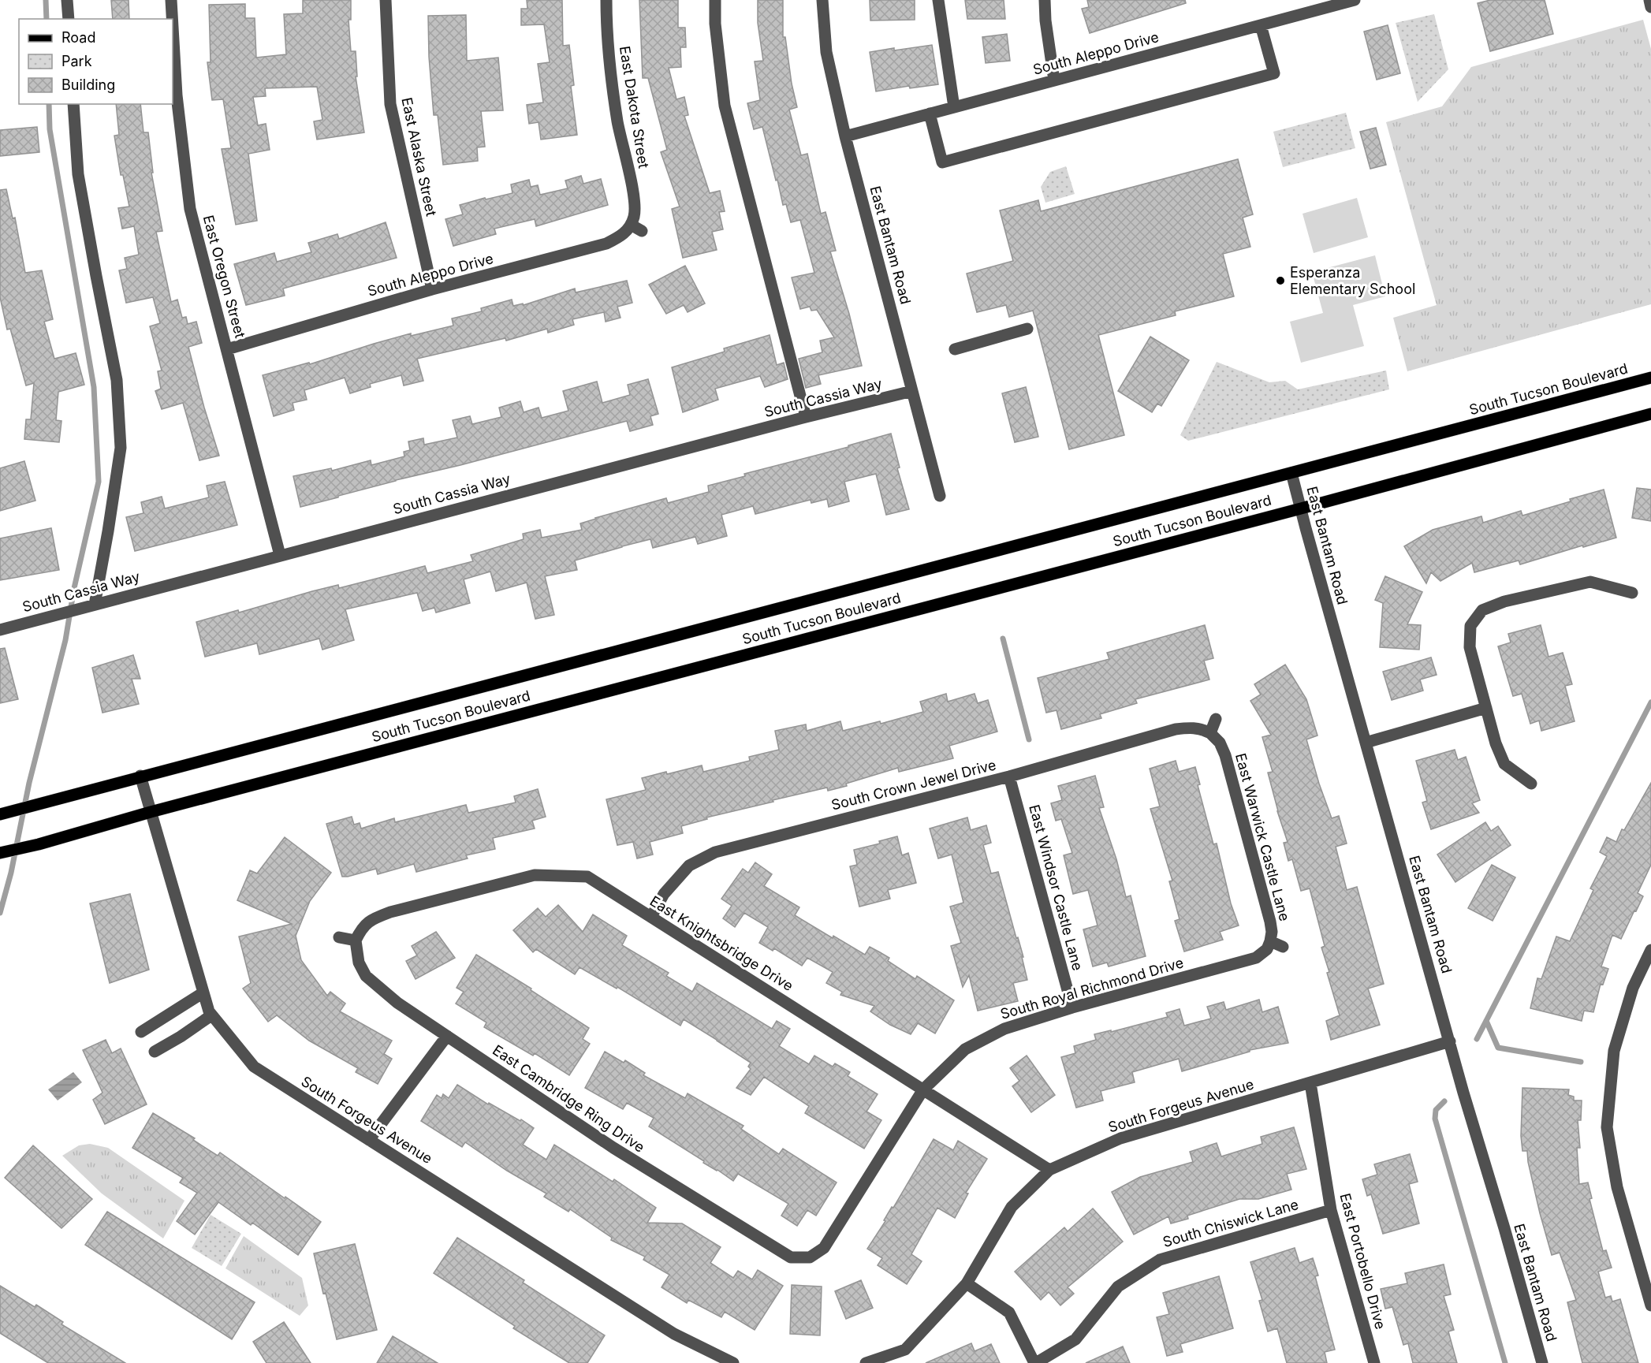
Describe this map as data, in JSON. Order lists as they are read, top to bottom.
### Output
{
  "streets": {
    "main road": ["South Tucson Boulevard"],
    "street": [
      "South Aleppo Drive",
      "East Dakota Street",
      "East Alaska Street",
      "East Bantam Road",
      "East Oregon Street",
      "South Cassia Way",
      "South Crown Jewel Drive",
      "East Warwick Castle Lane",
      "East Windsor Castle Lane",
      "East Knightsbridge Drive",
      "South Royal Richmond Drive",
      "East Cambridge Ring Drive",
      "South Forgeus Avenue",
      "South Chiswick Lane",
      "East Portobello Drive"
    ]
  },
  "crossings": [
    ["South Aleppo Drive", "East Dakota Street"],
    ["South Aleppo Drive", "East Alaska Street"],
    ["South Aleppo Drive", "East Bantam Road"],
    ["South Aleppo Drive", "East Oregon Street"],
    ["East Bantam Road", "South Tucson Boulevard"],
    ["East Bantam Road", "South Cassia Way"],
    ["East Bantam Road", "South Forgeus Avenue"],
    ["East Oregon Street", "South Cassia Way"],
    ["South Tucson Boulevard", "South Forgeus Avenue"],
    ["South Crown Jewel Drive", "East Warwick Castle Lane"],
    ["South Crown Jewel Drive", "East Windsor Castle Lane"],
    ["South Crown Jewel Drive", "East Knightsbridge Drive"],
    ["East Warwick Castle Lane", "South Royal Richmond Drive"],
    ["East Windsor Castle Lane", "South Royal Richmond Drive"],
    ["East Knightsbridge Drive", "South Royal Richmond Drive"],
    ["East Knightsbridge Drive", "East Cambridge Ring Drive"],
    ["East Knightsbridge Drive", "South Forgeus Avenue"],
    ["South Royal Richmond Drive", "East Cambridge Ring Drive"],
    ["South Forgeus Avenue", "East Portobello Drive"],
    ["South Chiswick Lane", "East Portobello Drive"]
  ],
  "places": ["Esperanza Elementary School"],
  "legend": ["Road", "Park", "Building"]
}
